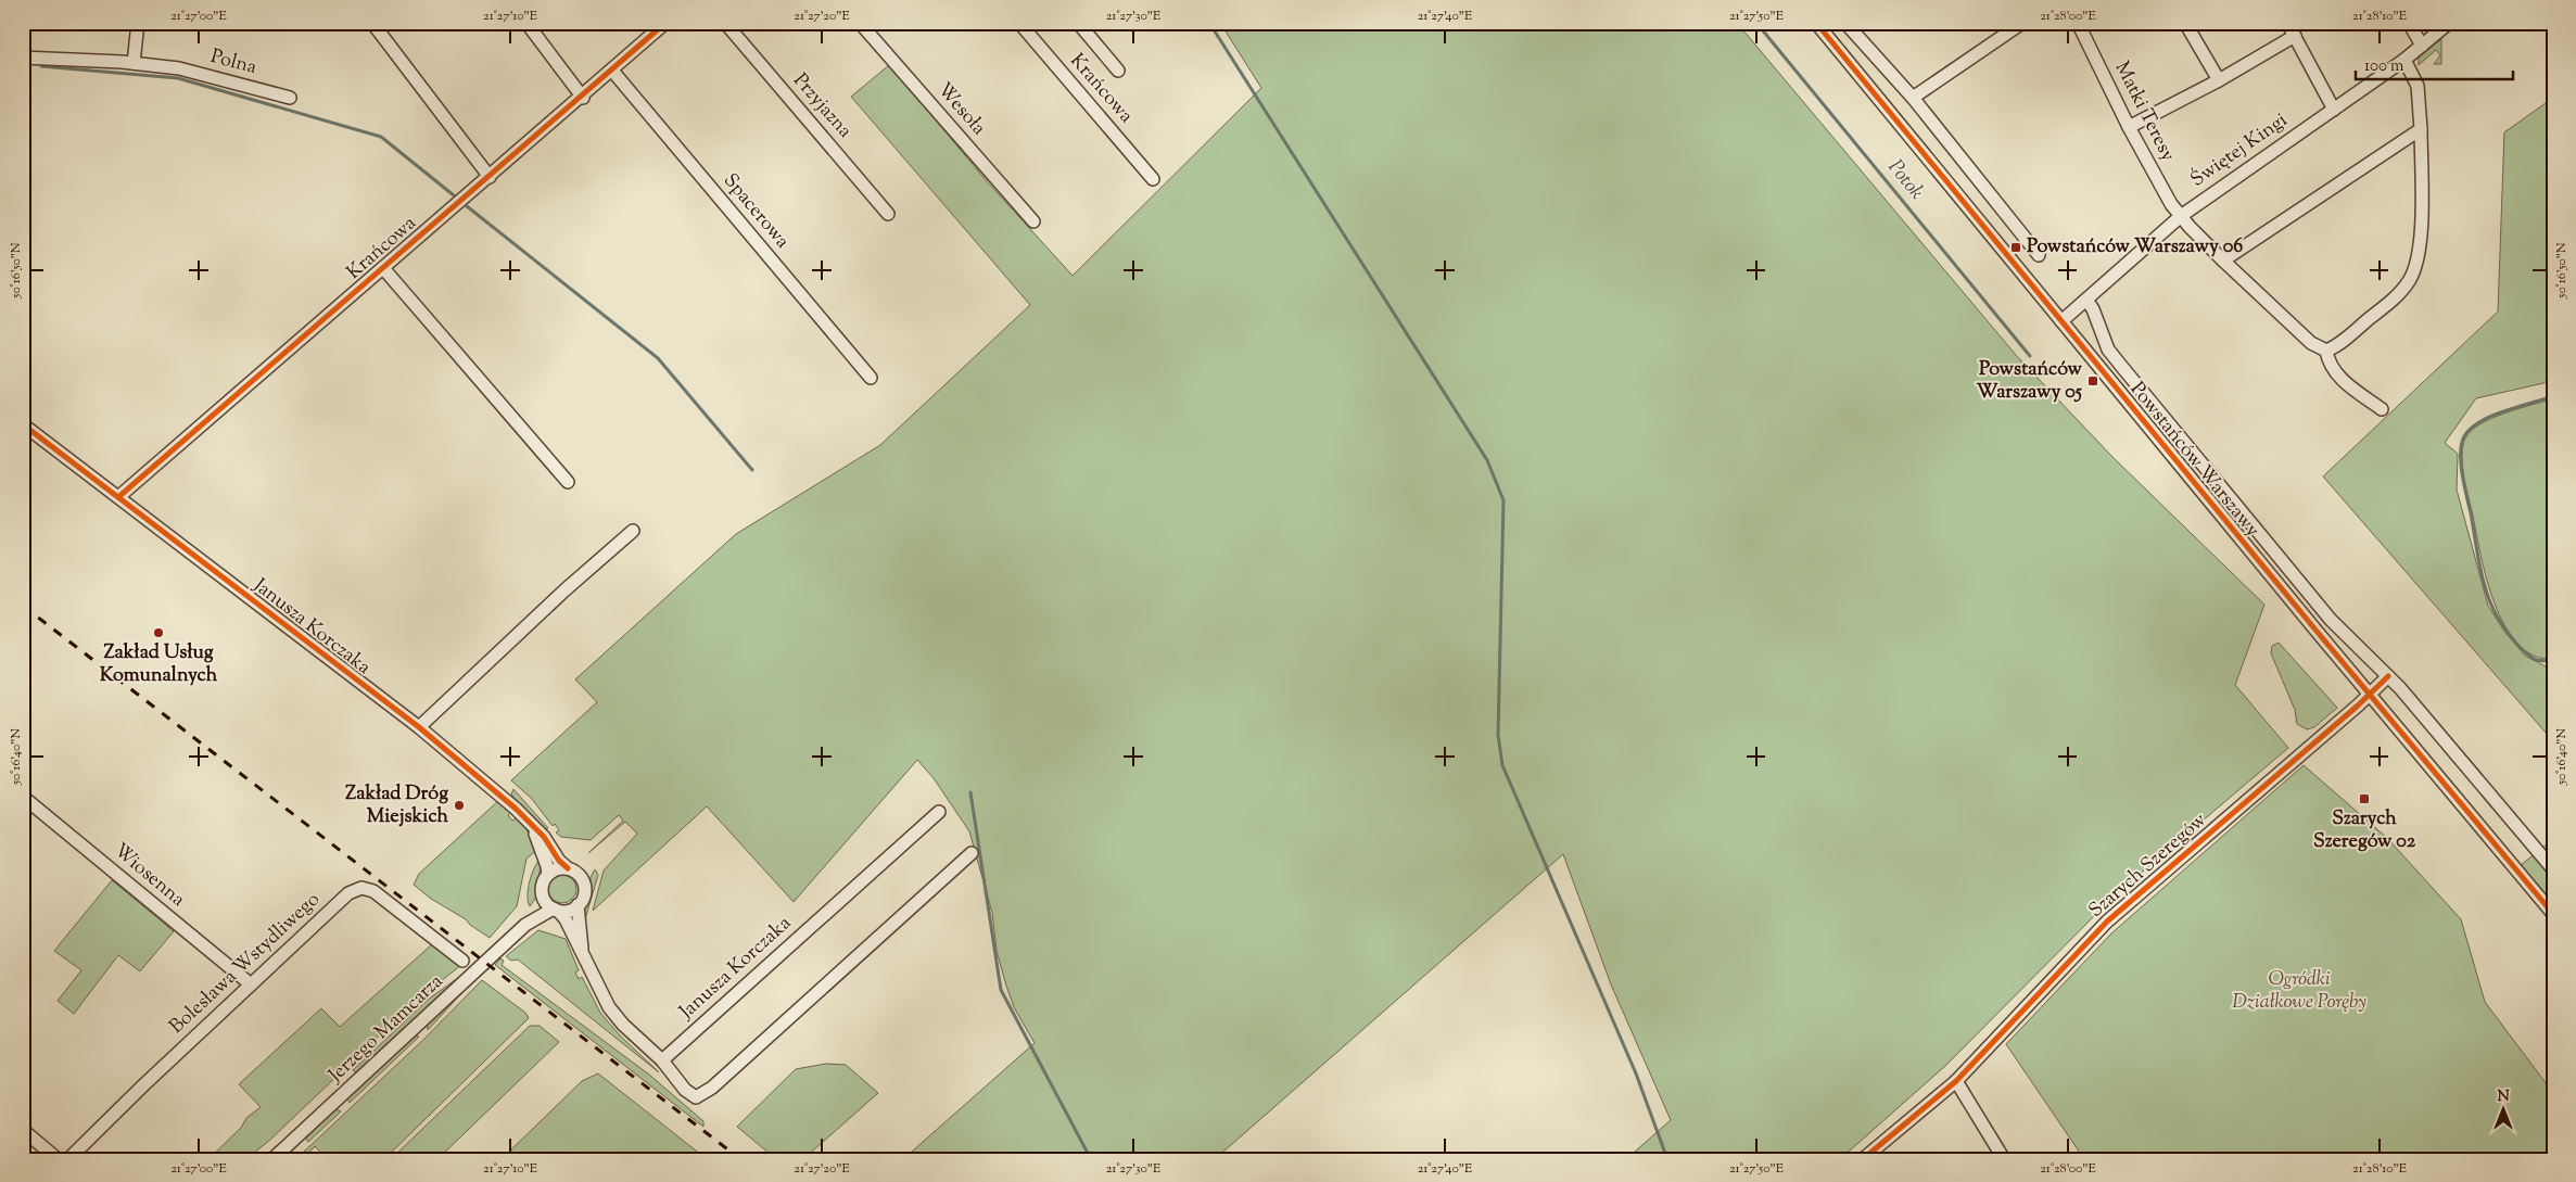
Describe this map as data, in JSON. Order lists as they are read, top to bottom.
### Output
{
  "streets": {
    "street": [
      "Polna",
      "Krańcowa",
      "Przyjazna",
      "Wesoła",
      "Matki Teresy",
      "Świętej Kingi",
      "Spacerowa",
      "Powstańców Warszawy",
      "Janusza Korczaka",
      "Szarych Szeregów",
      "Wiosenna",
      "Bolesława Wstydliwego",
      "Jerzego Mamcarza"
    ]
  },
  "crossings": [
    ["Krańcowa", "Spacerowa"],
    ["Krańcowa", "Janusza Korczaka"],
    ["Matki Teresy", "Świętej Kingi"],
    ["Świętej Kingi", "Powstańców Warszawy"],
    ["Powstańców Warszawy", "Szarych Szeregów"],
    ["Janusza Korczaka", "Jerzego Mamcarza"],
    ["Wiosenna", "Bolesława Wstydliwego"]
  ],
  "water": ["Potok"],
  "parks": ["Ogródki Działkowe Poręby"],
  "places": {
    "transit": ["Powstańców Warszawy 06", "Powstańców Warszawy 05", "Szarych Szeregów 02"],
    "other": ["Zakład Usług Komunalnych", "Zakład Dróg Miejskich"]
  },
  "scale_bar": "100 m",
  "north": "top",
  "coordinates": [
    "21°27'00\"E",
    "21°27'10\"E",
    "21°27'20\"E",
    "21°27'30\"E",
    "21°27'40\"E",
    "21°27'50\"E",
    "21°28'00\"E",
    "21°28'10\"E",
    "50°16'50\"N",
    "50°16'40\"N"
  ]
}
